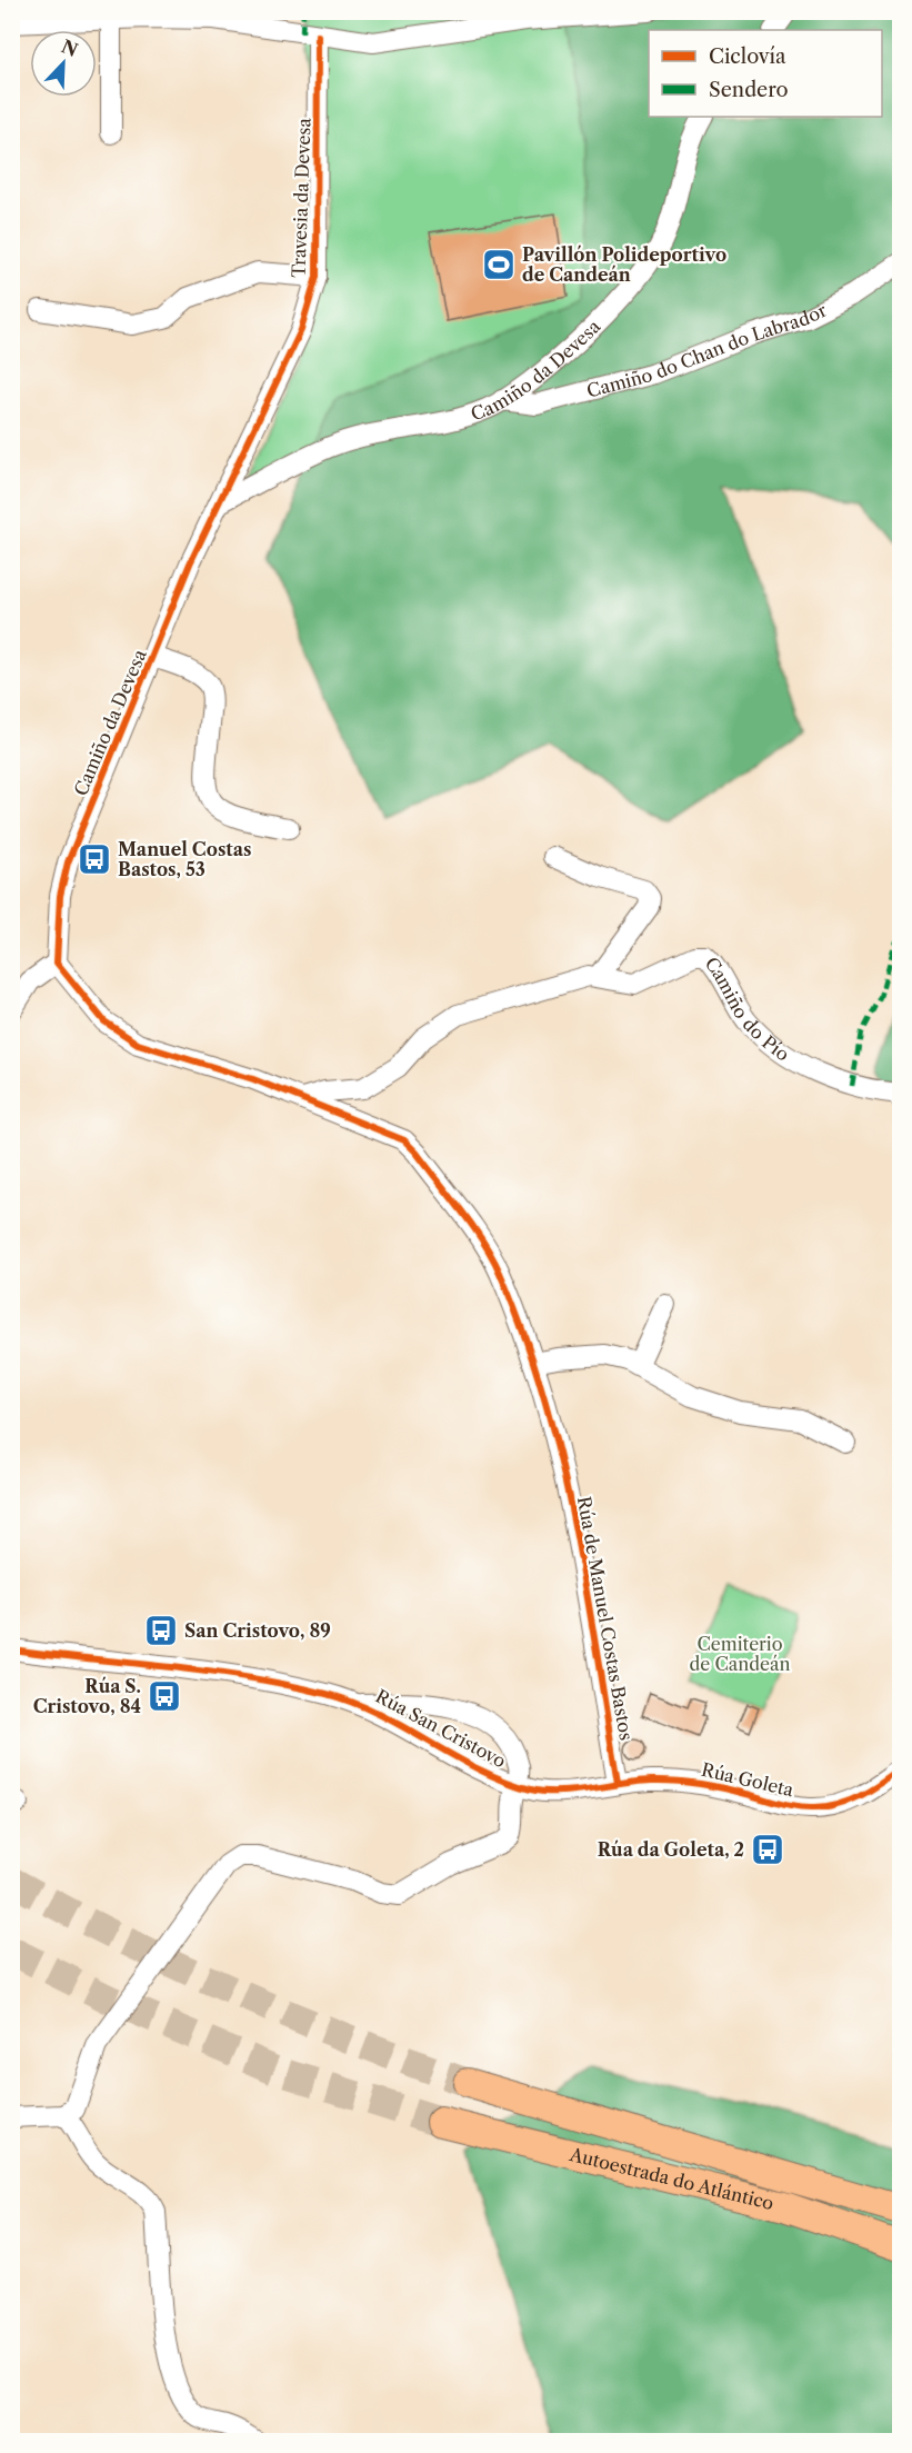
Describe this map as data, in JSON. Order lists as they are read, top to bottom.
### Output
{
  "streets": {
    "highway": ["Autoestrada do Atlántico"],
    "street": [
      "Travesia da Devesa",
      "Camiño do Chan do Labrador",
      "Camiño da Devesa",
      "Camiño do Pío",
      "Rúa de Manuel Costas Bastos",
      "Rúa San Cristovo",
      "Rúa Goleta"
    ]
  },
  "crossings": [
    ["Travesia da Devesa", "Camiño da Devesa"],
    ["Camiño do Chan do Labrador", "Camiño da Devesa"],
    ["Camiño da Devesa", "Rúa de Manuel Costas Bastos"],
    ["Camiño do Pío", "Rúa de Manuel Costas Bastos"],
    ["Rúa de Manuel Costas Bastos", "Rúa San Cristovo"],
    ["Rúa de Manuel Costas Bastos", "Rúa Goleta"],
    ["Rúa San Cristovo", "Rúa Goleta"]
  ],
  "parks": ["Cemiterio de Candeán"],
  "places": {
    "sports": ["Pavillón Polideportivo de Candeán"],
    "bus stop": [
      "Manuel Costas Bastos, 53",
      "San Cristovo, 89",
      "Rúa S. Cristovo, 84",
      "Rúa da Goleta, 2"
    ]
  },
  "legend": ["Ciclovía", "Sendero"],
  "north": "top right"
}
